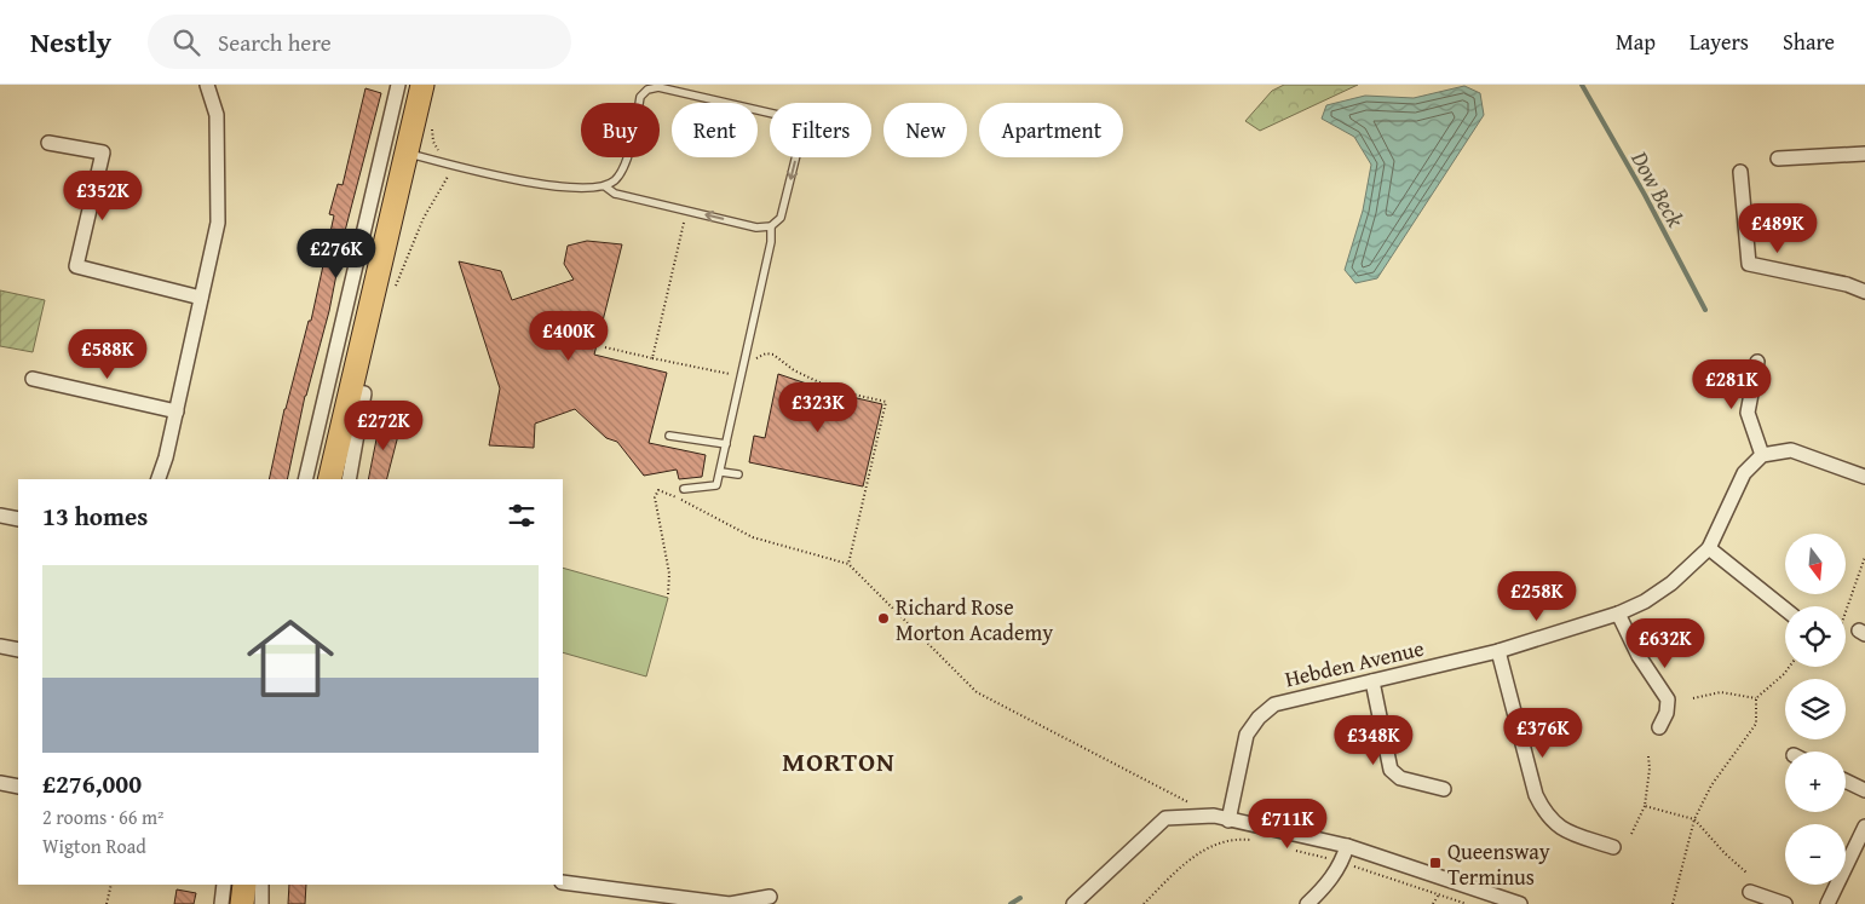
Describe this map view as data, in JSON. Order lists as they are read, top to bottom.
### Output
{
  "streets": {
    "street": ["Hebden Avenue"]
  },
  "districts": ["MORTON"],
  "water": ["Dow Beck"],
  "places": {
    "other": ["Richard Rose Morton Academy"],
    "transit": ["Queensway Terminus"]
  },
  "north": "bottom",
  "page": {
    "header": "Nestly",
    "search": "Search here",
    "nav": ["Map", "Layers", "Share"],
    "chip": [
      "Buy",
      "Rent",
      "Filters",
      "New",
      "Apartment"
    ],
    "price": [
      "£352K",
      "£489K",
      "£276K",
      "£400K",
      "£588K",
      "£281K",
      "£323K",
      "£272K",
      "£258K",
      "£632K",
      "£376K",
      "£348K",
      "£711K"
    ],
    "heading": "13 homes",
    "map_buttons": ["+", "−"],
    "list": [
      {
        "name": "£276,000",
        "note": "2 rooms · 66 m² · Wigton Road"
      }
    ]
  }
}
